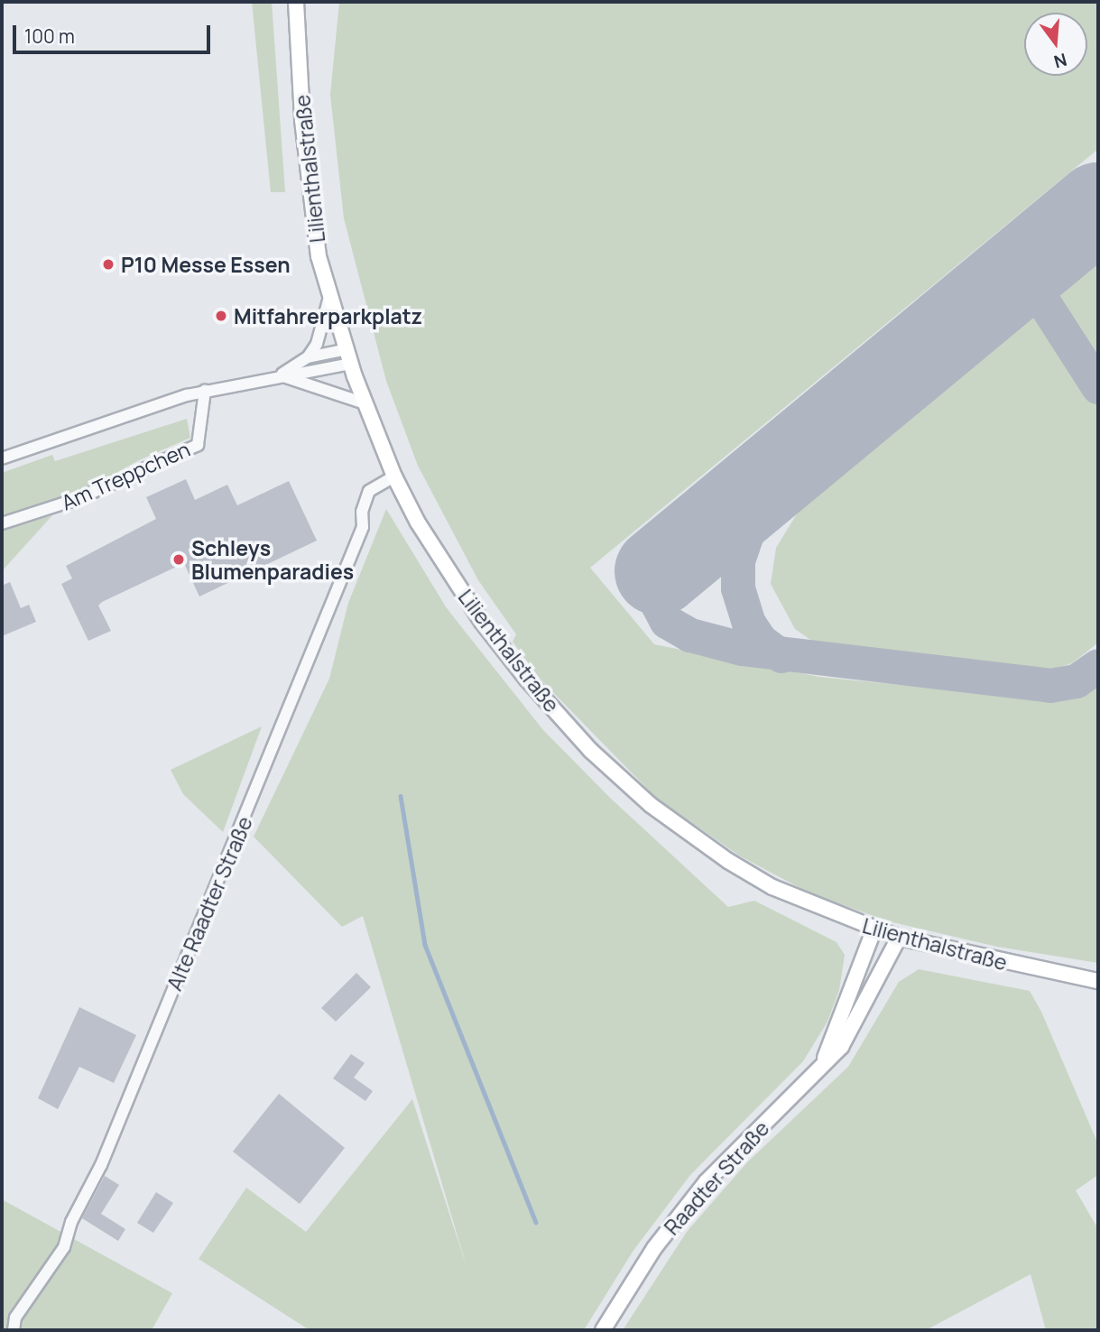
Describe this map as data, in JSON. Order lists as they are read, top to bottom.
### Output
{
  "streets": {
    "main road": ["Lilienthalstraße", "Raadter Straße"],
    "street": ["Am Treppchen", "Alte Raadter Straße"]
  },
  "crossings": [
    ["Lilienthalstraße", "Alte Raadter Straße"],
    ["Lilienthalstraße", "Raadter Straße"]
  ],
  "places": ["P10 Messe Essen", "Mitfahrerparkplatz", "Schleys Blumenparadies"],
  "scale_bar": "100 m",
  "north": "bottom"
}
